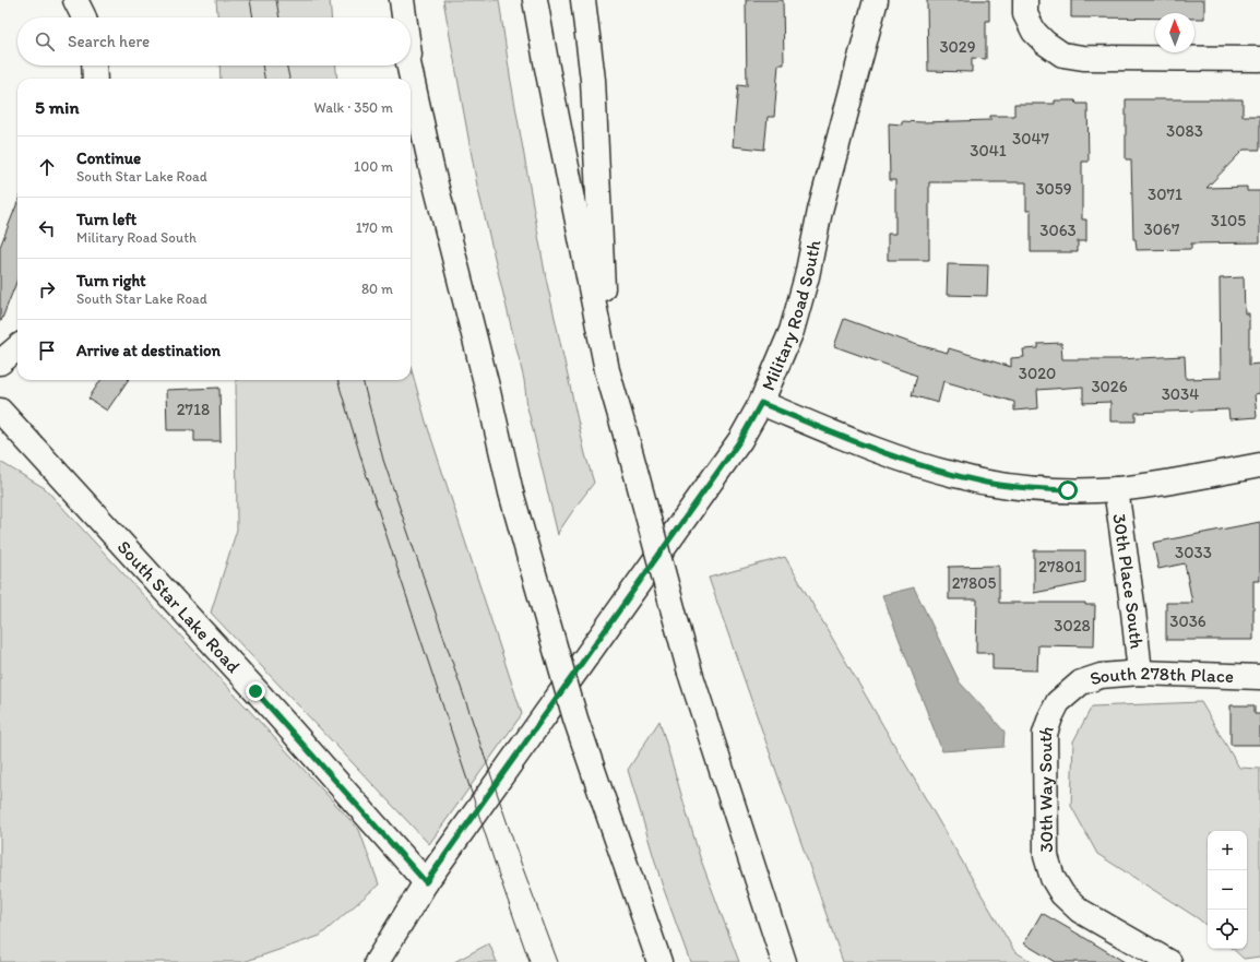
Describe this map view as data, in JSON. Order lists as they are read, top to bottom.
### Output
{
  "streets": {
    "main road": [
      "Military Road South",
      "30th Place South",
      "South Star Lake Road",
      "South 278th Place",
      "30th Way South"
    ]
  },
  "crossings": [
    ["Military Road South", "South Star Lake Road"],
    ["30th Place South", "South 278th Place"],
    ["South 278th Place", "30th Way South"]
  ],
  "house_numbers": [
    "3029",
    "3083",
    "3047",
    "3041",
    "3059",
    "3071",
    "3105",
    "3067",
    "3063",
    "3020",
    "3026",
    "3034",
    "2718",
    "3033",
    "27801",
    "27805",
    "3036",
    "3028"
  ],
  "north": "top",
  "page": {
    "search": "Search here",
    "heading": ["5 min", "Walk · 350 m"],
    "list": [
      ["Continue", "South Star Lake Road", "100 m"],
      ["Turn left", "Military Road South", "170 m"],
      ["Turn right", "South Star Lake Road", "80 m"],
      "Arrive at destination"
    ],
    "map_buttons": ["+", "−"]
  }
}
